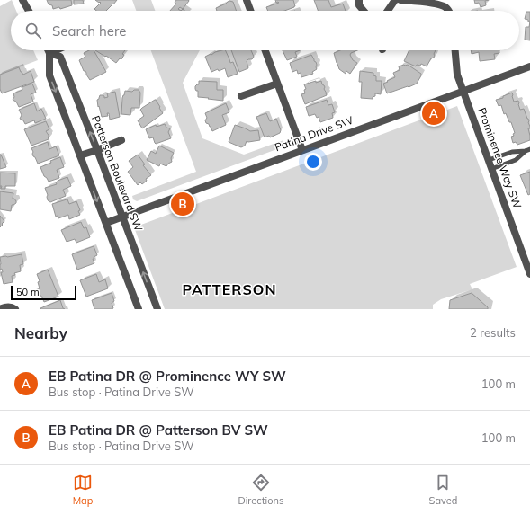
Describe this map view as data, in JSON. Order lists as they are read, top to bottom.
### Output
{
  "streets": {
    "street": ["Patina Drive SW", "Prominence Way SW", "Patterson Boulevard SW"]
  },
  "crossings": [
    ["Patina Drive SW", "Prominence Way SW"],
    ["Patina Drive SW", "Patterson Boulevard SW"]
  ],
  "districts": ["PATTERSON"],
  "scale_bar": "50 m",
  "page": {
    "search": "Search here",
    "pins": ["A", "B"],
    "scale": "50 m",
    "heading": ["Nearby", "2 results"],
    "list": [
      {
        "mark": "A",
        "name": "EB Patina DR @ Prominence WY SW",
        "note": "Bus stop · Patina Drive SW",
        "value": "100 m"
      },
      {
        "mark": "B",
        "name": "EB Patina DR @ Patterson BV SW",
        "note": "Bus stop · Patina Drive SW",
        "value": "100 m"
      }
    ],
    "nav": ["Map", "Directions", "Saved"]
  }
}
